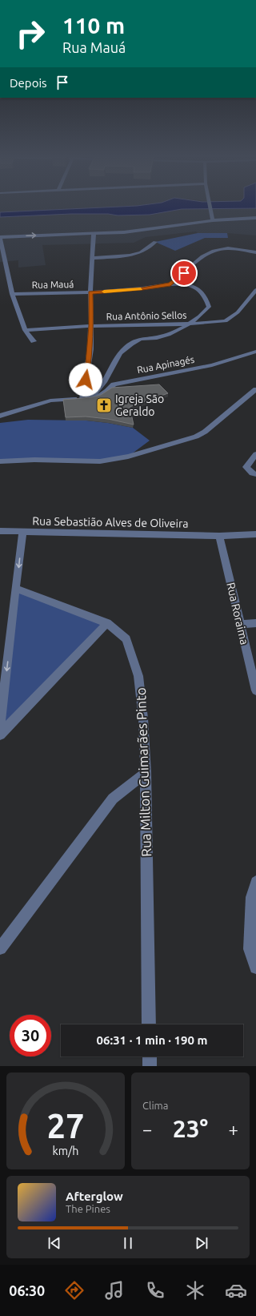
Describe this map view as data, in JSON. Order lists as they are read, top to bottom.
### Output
{
  "streets": {
    "street": [
      "Rua Mauá",
      "Rua Antônio Sellos",
      "Rua Apinagés",
      "Rua Sebastião Alves de Oliveira",
      "Rua Roraima",
      "Rua Milton Guimarães Pinto"
    ]
  },
  "crossings": [
    ["Rua Mauá", "Rua Antônio Sellos"],
    ["Rua Sebastião Alves de Oliveira", "Rua Roraima"]
  ],
  "places": {
    "church": ["Igreja São Geraldo"]
  },
  "page": {
    "turn": ["110 m", "Rua Mauá"],
    "then": "Depois",
    "limit": "30",
    "trip": "06:31 · 1 min · 190 m",
    "tile": "Clima",
    "heat": ["−", "23°", "+"],
    "song": ["Afterglow", "The Pines"],
    "tabs": "06:30",
    "gauge": ["27", "km/h"]
  }
}
